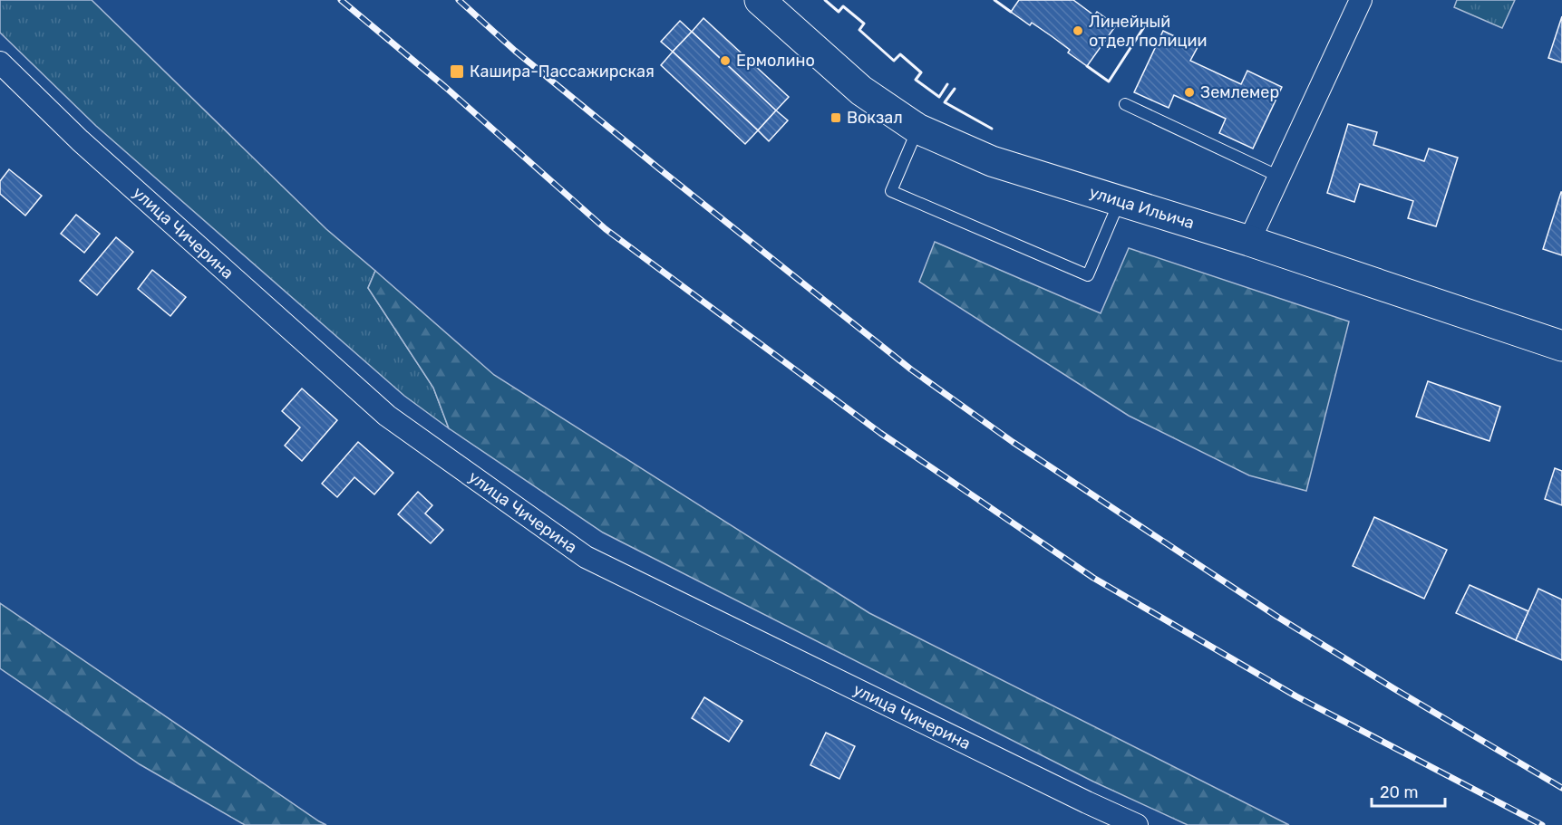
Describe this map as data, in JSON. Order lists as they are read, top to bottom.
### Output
{
  "streets": {
    "main road": ["улица Ильича"],
    "street": ["улица Чичерина"]
  },
  "places": {
    "other": ["Линейный отдел полиции", "Ермолино", "Землемер"],
    "transit": ["Кашира-Пассажирская", "Вокзал"]
  },
  "scale_bar": "20 m"
}
